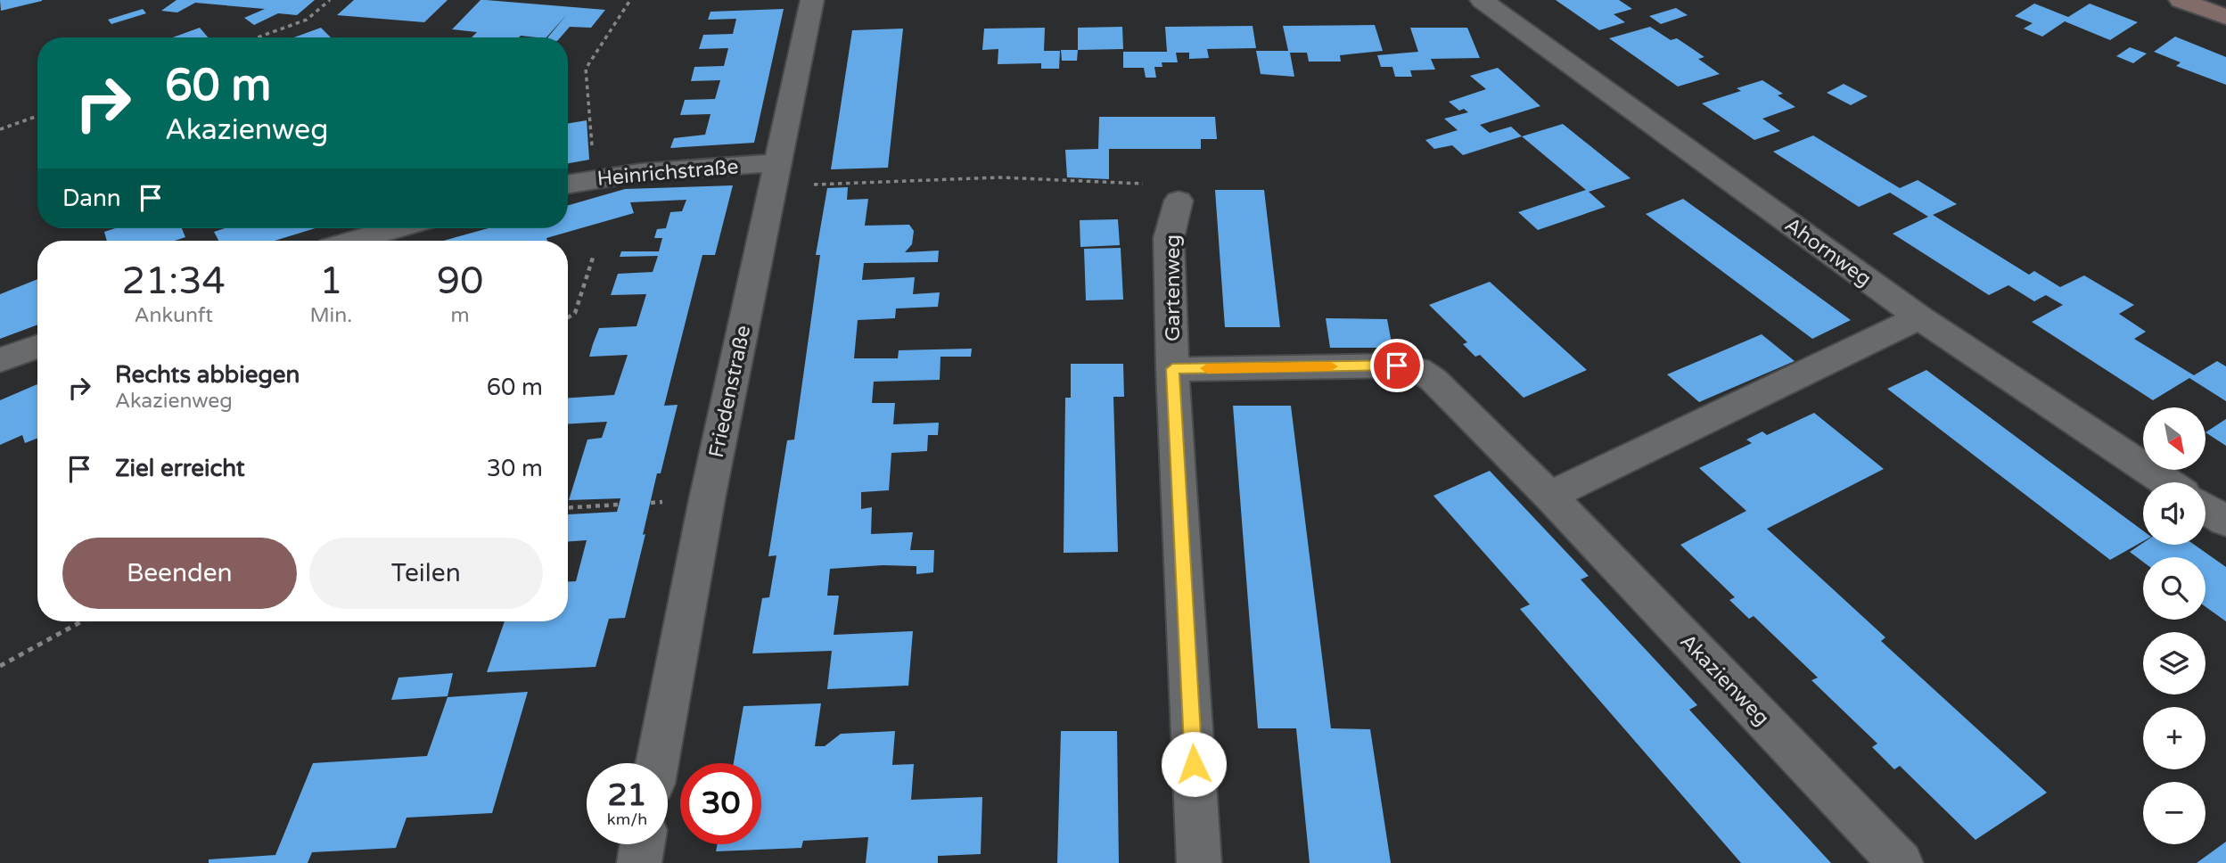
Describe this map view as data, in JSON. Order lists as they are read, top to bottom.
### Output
{
  "streets": {
    "street": [
      "Heinrichstraße",
      "Ahornweg",
      "Gartenweg",
      "Friedenstraße",
      "Akazienweg"
    ]
  },
  "crossings": [
    ["Heinrichstraße", "Friedenstraße"],
    ["Gartenweg", "Akazienweg"]
  ],
  "north": "bottom right",
  "page": {
    "turn": ["60 m", "Akazienweg"],
    "then": "Dann",
    "eta": [
      "21:34",
      "Ankunft",
      "1",
      "Min.",
      "90",
      "m"
    ],
    "list": [
      {
        "name": "Rechts abbiegen",
        "note": "Akazienweg",
        "value": "60 m"
      },
      {
        "name": "Ziel erreicht",
        "value": "30 m"
      }
    ],
    "map_buttons": ["+", "−"],
    "buttons": ["Beenden", "Teilen"],
    "speed": "21 km/h",
    "limit": "30"
  }
}
